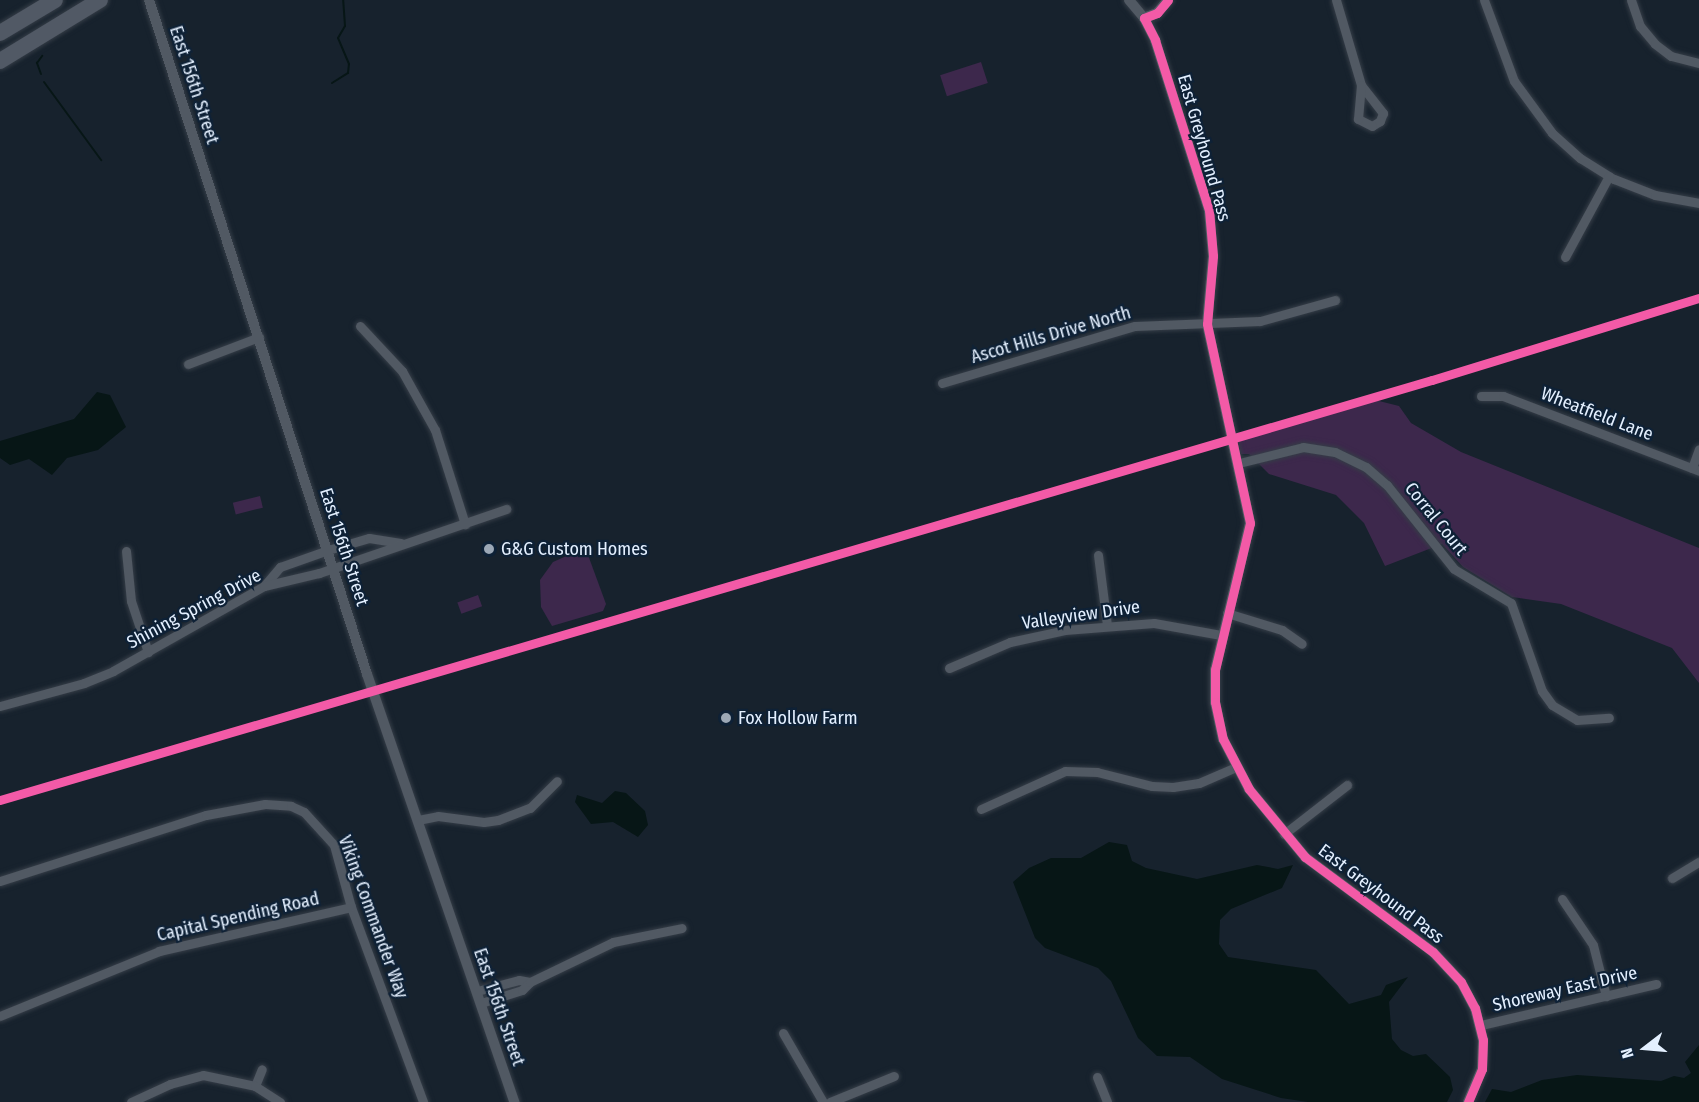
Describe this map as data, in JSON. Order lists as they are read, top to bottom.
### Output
{
  "streets": {
    "street": [
      "East 156th Street",
      "East Greyhound Pass",
      "Ascot Hills Drive North",
      "Wheatfield Lane",
      "Corral Court",
      "Shining Spring Drive",
      "Valleyview Drive",
      "Capital Spending Road",
      "Viking Commander Way",
      "Shoreway East Drive"
    ]
  },
  "crossings": [
    ["East 156th Street", "Shining Spring Drive"],
    ["East Greyhound Pass", "Ascot Hills Drive North"],
    ["East Greyhound Pass", "Corral Court"],
    ["East Greyhound Pass", "Valleyview Drive"],
    ["East Greyhound Pass", "Shoreway East Drive"],
    ["Capital Spending Road", "Viking Commander Way"]
  ],
  "places": ["G&G Custom Homes", "Fox Hollow Farm"],
  "north": "left"
}
